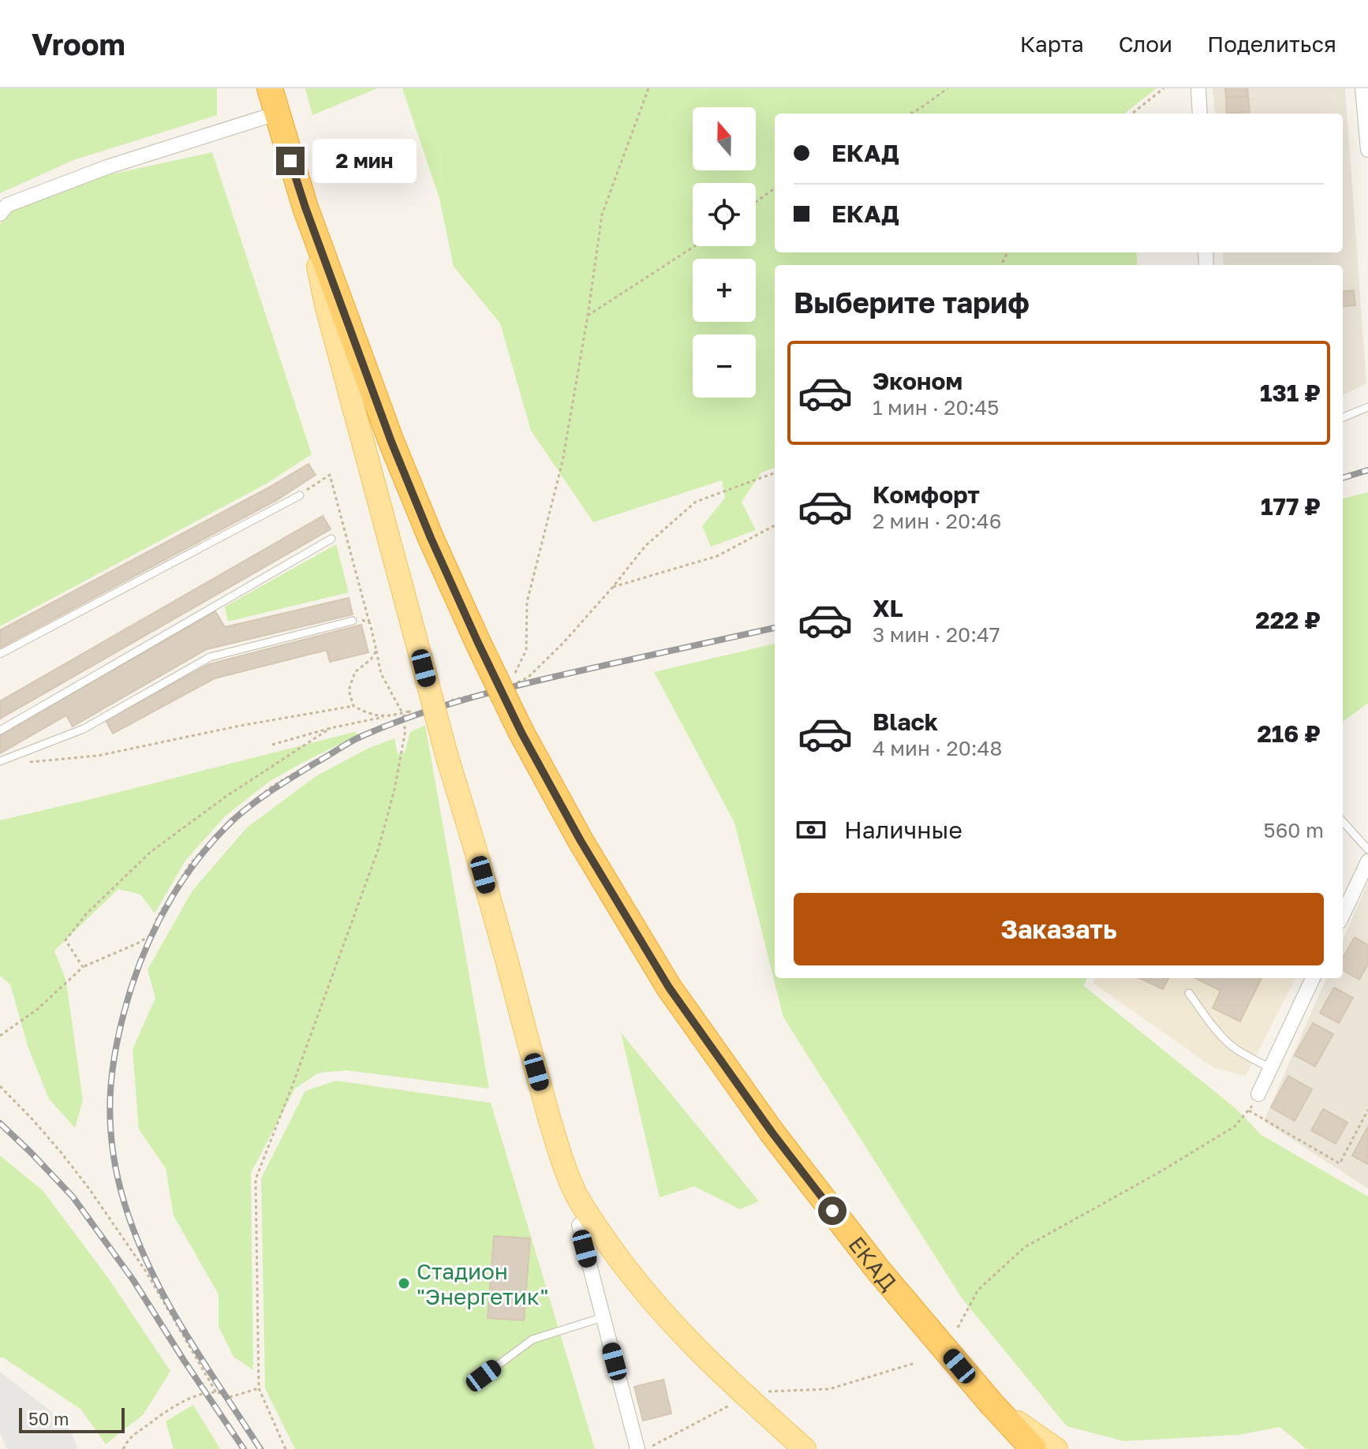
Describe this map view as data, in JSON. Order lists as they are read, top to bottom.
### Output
{
  "streets": {
    "highway": ["ЕКАД"]
  },
  "places": ["Стадион \"Энергетик\""],
  "scale_bar": "50 m",
  "north": "top",
  "page": {
    "header": "Vroom",
    "nav": ["Карта", "Слои", "Поделиться"],
    "map_buttons": ["+", "−"],
    "banner": ["ЕКАД", "ЕКАД"],
    "bubble": "2 мин",
    "heading": "Выберите тариф",
    "list": [
      {
        "name": "Эконом",
        "note": "1 мин · 20:45",
        "value": "131 ₽"
      },
      {
        "name": "Комфорт",
        "note": "2 мин · 20:46",
        "value": "177 ₽"
      },
      {
        "name": "XL",
        "note": "3 мин · 20:47",
        "value": "222 ₽"
      },
      {
        "name": "Black",
        "note": "4 мин · 20:48",
        "value": "216 ₽"
      }
    ],
    "pay": ["Наличные", "560 m"],
    "buttons": "Заказать",
    "scale": "50 m"
  }
}
